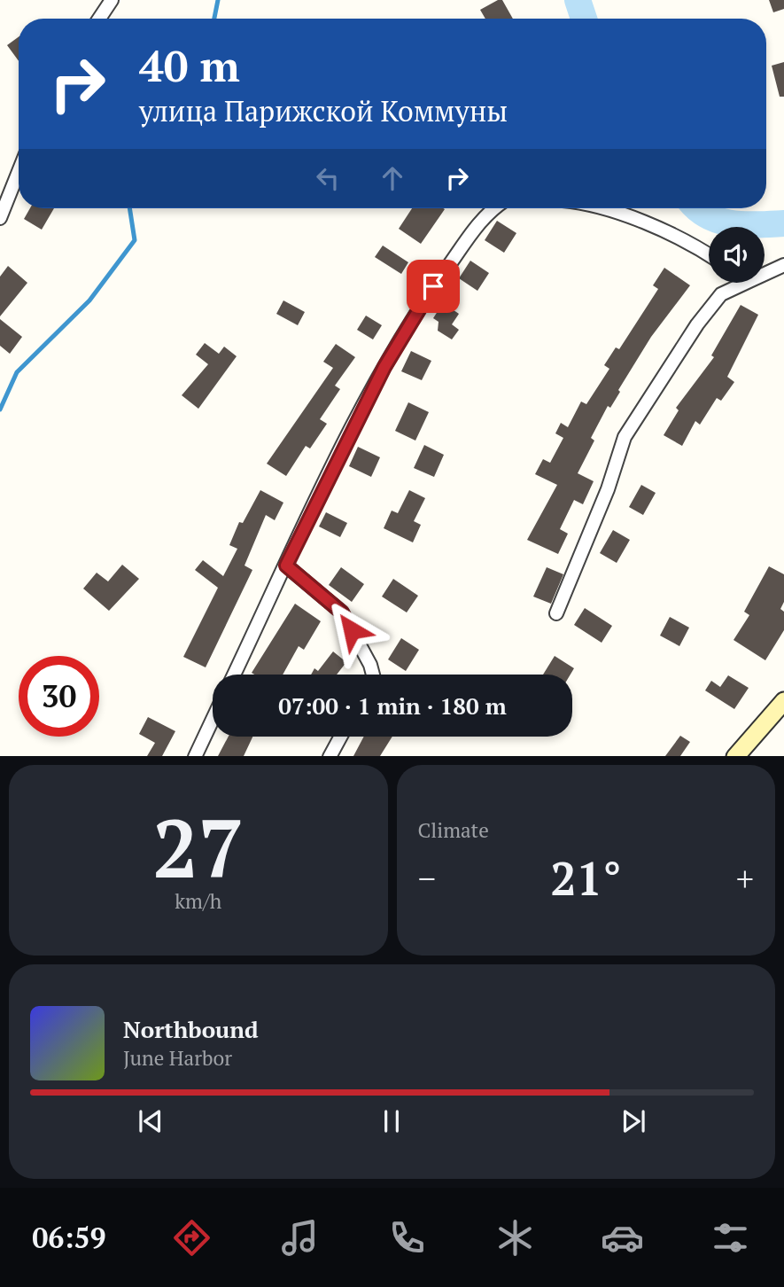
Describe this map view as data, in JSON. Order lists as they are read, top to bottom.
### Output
{
  "page": {
    "turn": ["40 m", "улица Парижской Коммуны"],
    "limit": "30",
    "trip": "07:00 · 1 min · 180 m",
    "tile": [
      ["27", "km/h"],
      "Climate"
    ],
    "heat": ["−", "21°", "+"],
    "song": ["Northbound", "June Harbor"],
    "tabs": "06:59"
  }
}
